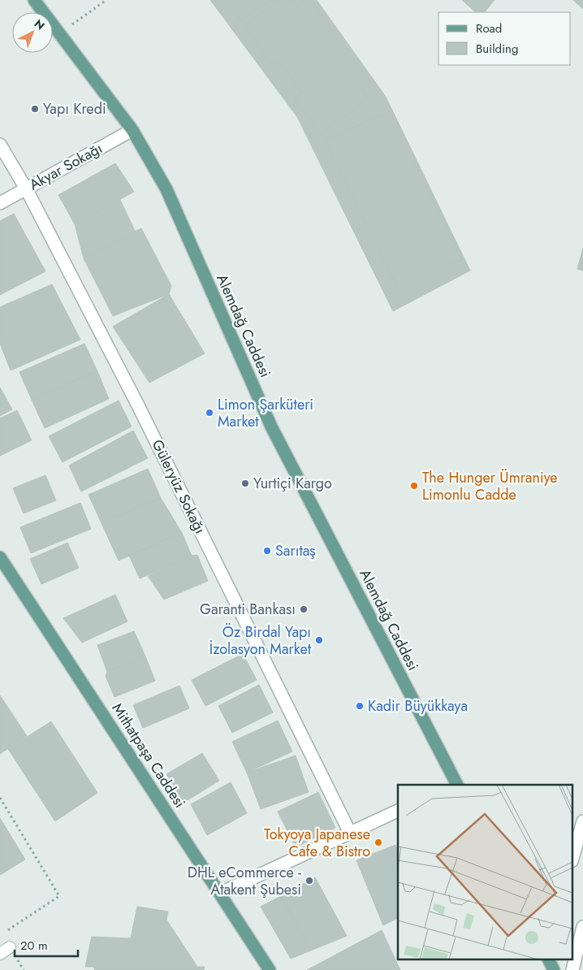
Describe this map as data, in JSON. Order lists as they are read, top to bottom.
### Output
{
  "streets": {
    "main road": ["Alemdağ Caddesi", "Mithatpaşa Caddesi"],
    "street": ["Akyar Sokağı", "Güleryüz Sokağı"]
  },
  "crossings": [
    ["Akyar Sokağı", "Alemdağ Caddesi"],
    ["Akyar Sokağı", "Güleryüz Sokağı"]
  ],
  "places": [
    "Yapı Kredi",
    "Limon Şarküteri Market",
    "Yurtiçi Kargo",
    "The Hunger Ümraniye Limonlu Cadde",
    "Sarıtaş",
    "Garanti Bankası",
    "Öz Birdal Yapı İzolasyon Market",
    "Kadir Büyükkaya",
    "Tokyoya Japanese Cafe & Bistro",
    "DHL eCommerce - Atakent Şubesi"
  ],
  "legend": ["Road", "Building"],
  "scale_bar": "20 m",
  "north": "top right"
}
